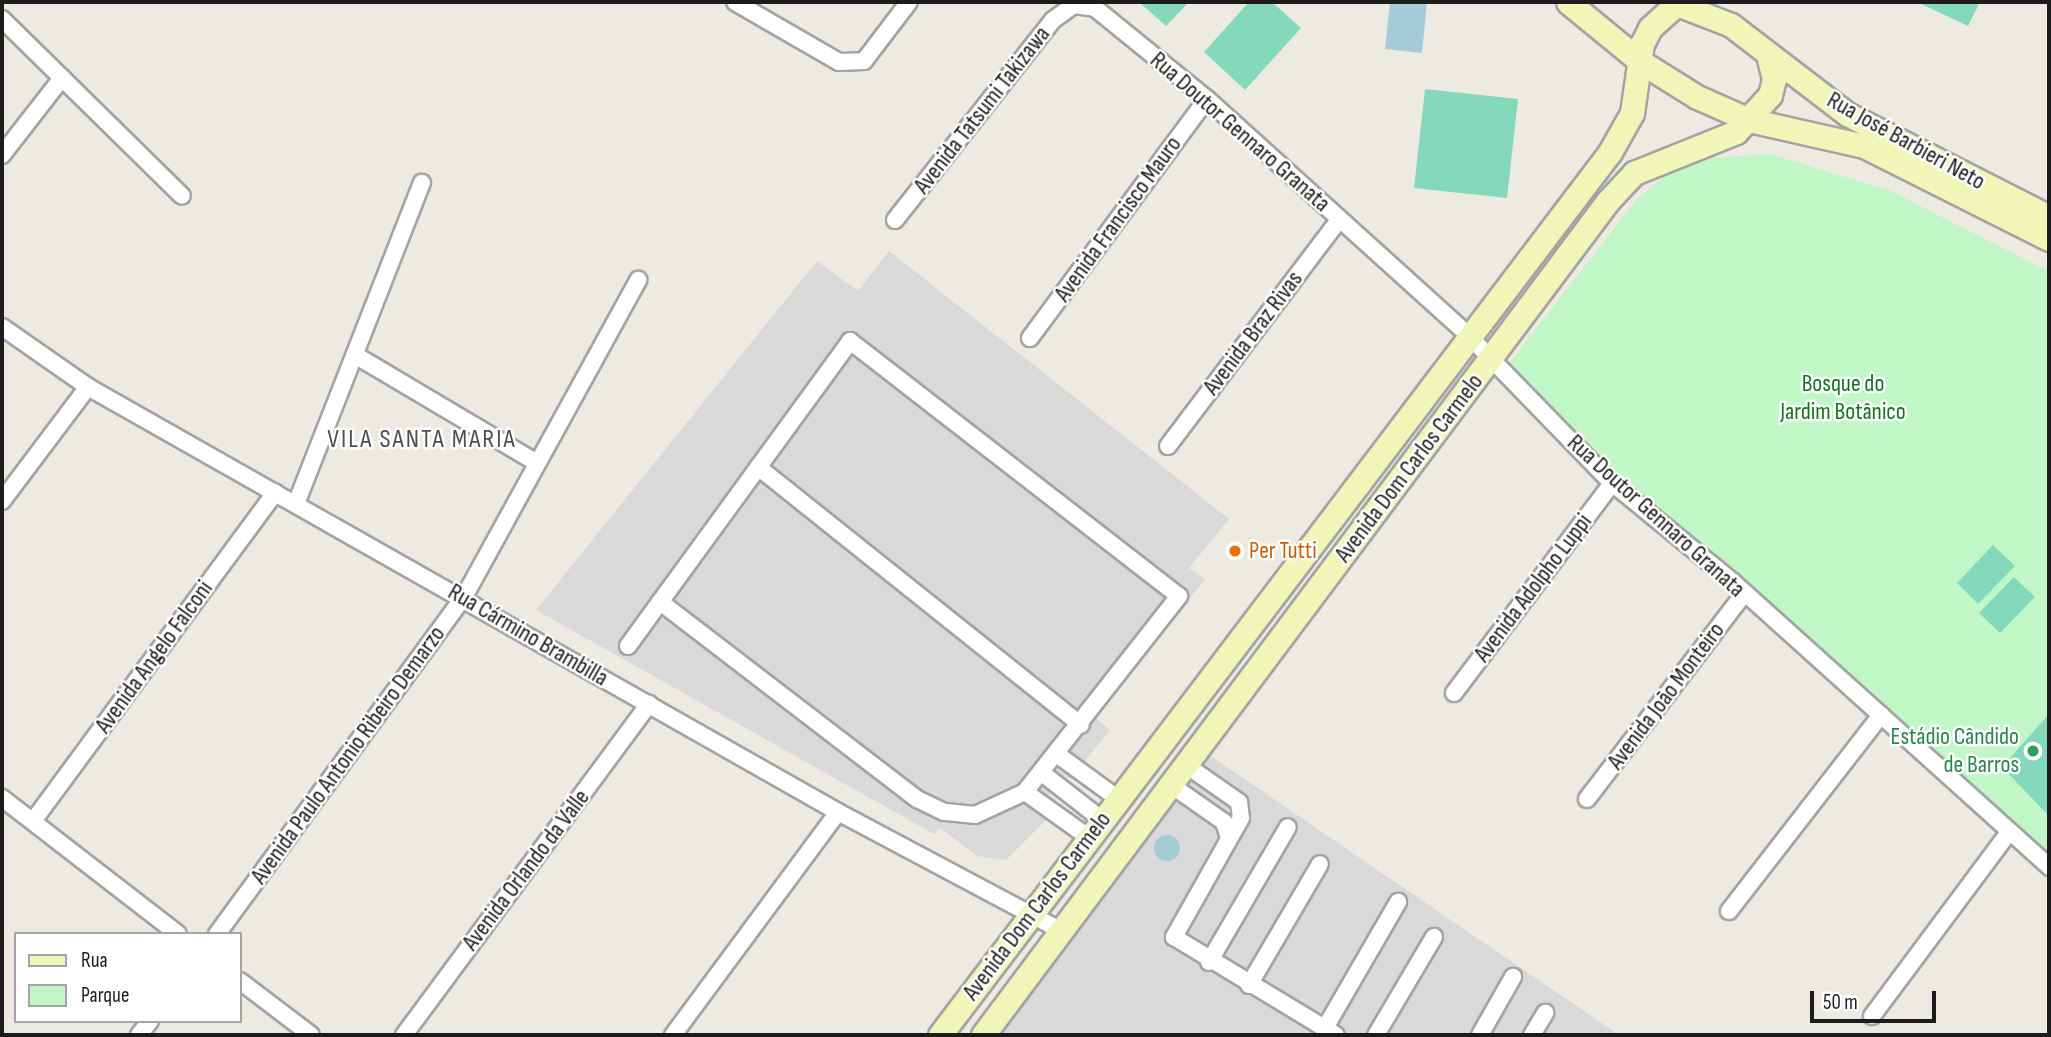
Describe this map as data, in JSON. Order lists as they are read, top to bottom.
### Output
{
  "streets": {
    "street": [
      "Avenida Tatsumi Takizawa",
      "Rua Doutor Gennaro Granata",
      "Rua José Barbieri Neto",
      "Avenida Francisco Mauro",
      "Avenida Braz Rivas",
      "Avenida Dom Carlos Carmelo",
      "Avenida Adolpho Luppi",
      "Rua Cármino Brambilla",
      "Avenida Angelo Falconi",
      "Avenida João Monteiro",
      "Avenida Paulo Antonio Ribeiro Demarzo",
      "Avenida Orlando da Valle"
    ]
  },
  "crossings": [
    ["Avenida Tatsumi Takizawa", "Rua Doutor Gennaro Granata"],
    ["Rua Doutor Gennaro Granata", "Avenida Francisco Mauro"],
    ["Rua Doutor Gennaro Granata", "Avenida Braz Rivas"],
    ["Rua Doutor Gennaro Granata", "Avenida Dom Carlos Carmelo"],
    ["Rua Doutor Gennaro Granata", "Avenida Adolpho Luppi"],
    ["Rua Doutor Gennaro Granata", "Avenida João Monteiro"],
    ["Rua José Barbieri Neto", "Avenida Dom Carlos Carmelo"],
    ["Avenida Dom Carlos Carmelo", "Rua Cármino Brambilla"],
    ["Rua Cármino Brambilla", "Avenida Angelo Falconi"],
    ["Rua Cármino Brambilla", "Avenida Paulo Antonio Ribeiro Demarzo"],
    ["Rua Cármino Brambilla", "Avenida Orlando da Valle"]
  ],
  "districts": ["VILA SANTA MARIA"],
  "parks": ["Bosque do Jardim Botânico"],
  "places": ["Per Tutti", "Estádio Cândido de Barros"],
  "legend": ["Rua", "Parque"],
  "scale_bar": "50 m"
}
